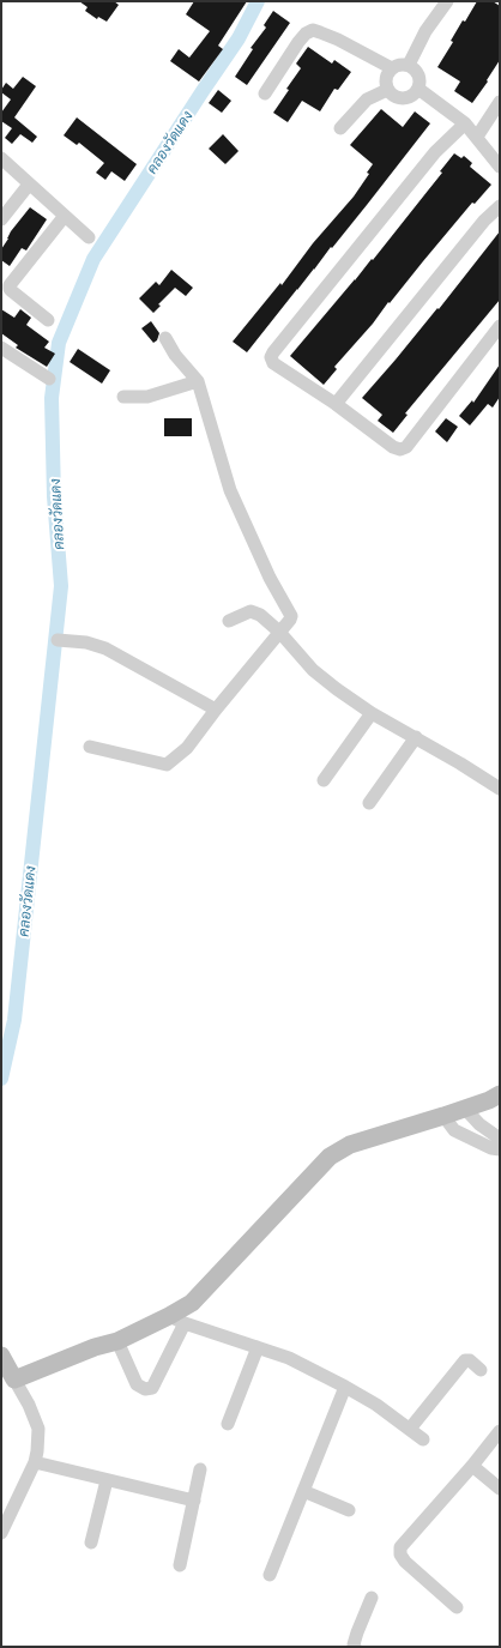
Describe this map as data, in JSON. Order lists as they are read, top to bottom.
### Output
{
  "water": ["คลองวัดแดง"]
}
